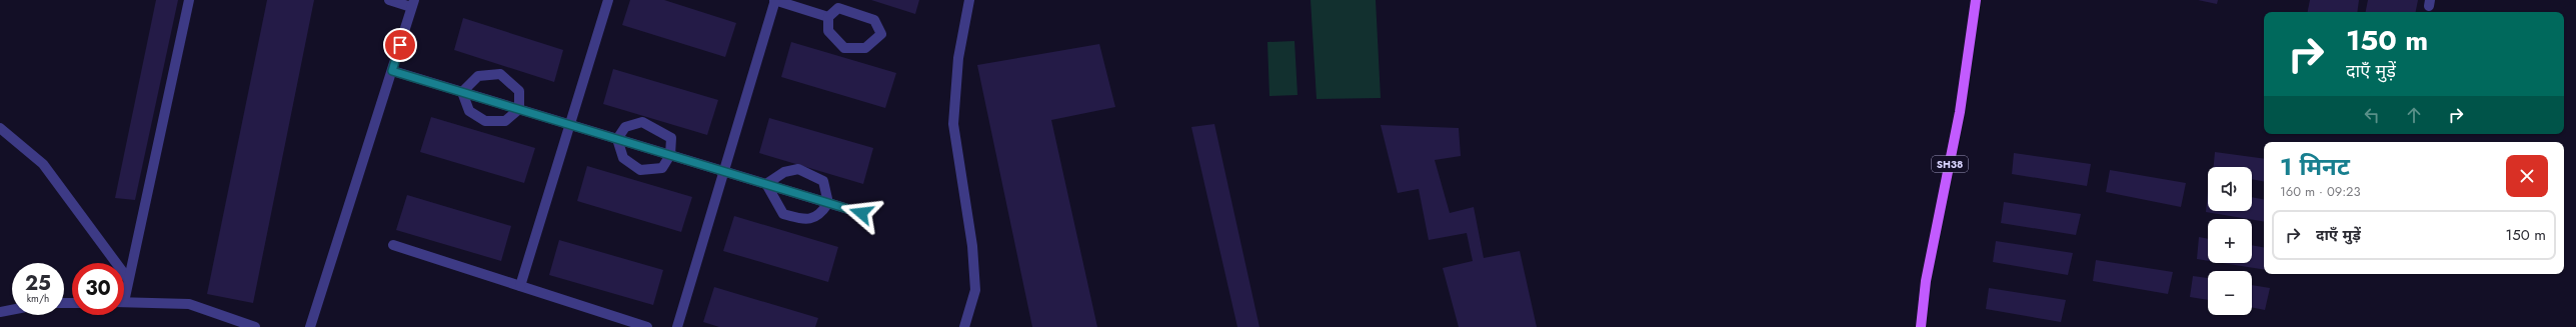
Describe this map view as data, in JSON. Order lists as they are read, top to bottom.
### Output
{
  "streets": {
    "main road": ["SH38"]
  },
  "page": {
    "turn": ["150 m", "दाएँ मुड़ें"],
    "heading": ["1 मिनट", "160 m · 09:23"],
    "map_buttons": ["+", "−"],
    "list": [
      {
        "name": "दाएँ मुड़ें",
        "value": "150 m"
      }
    ],
    "speed": "25 km/h",
    "limit": "30"
  }
}
